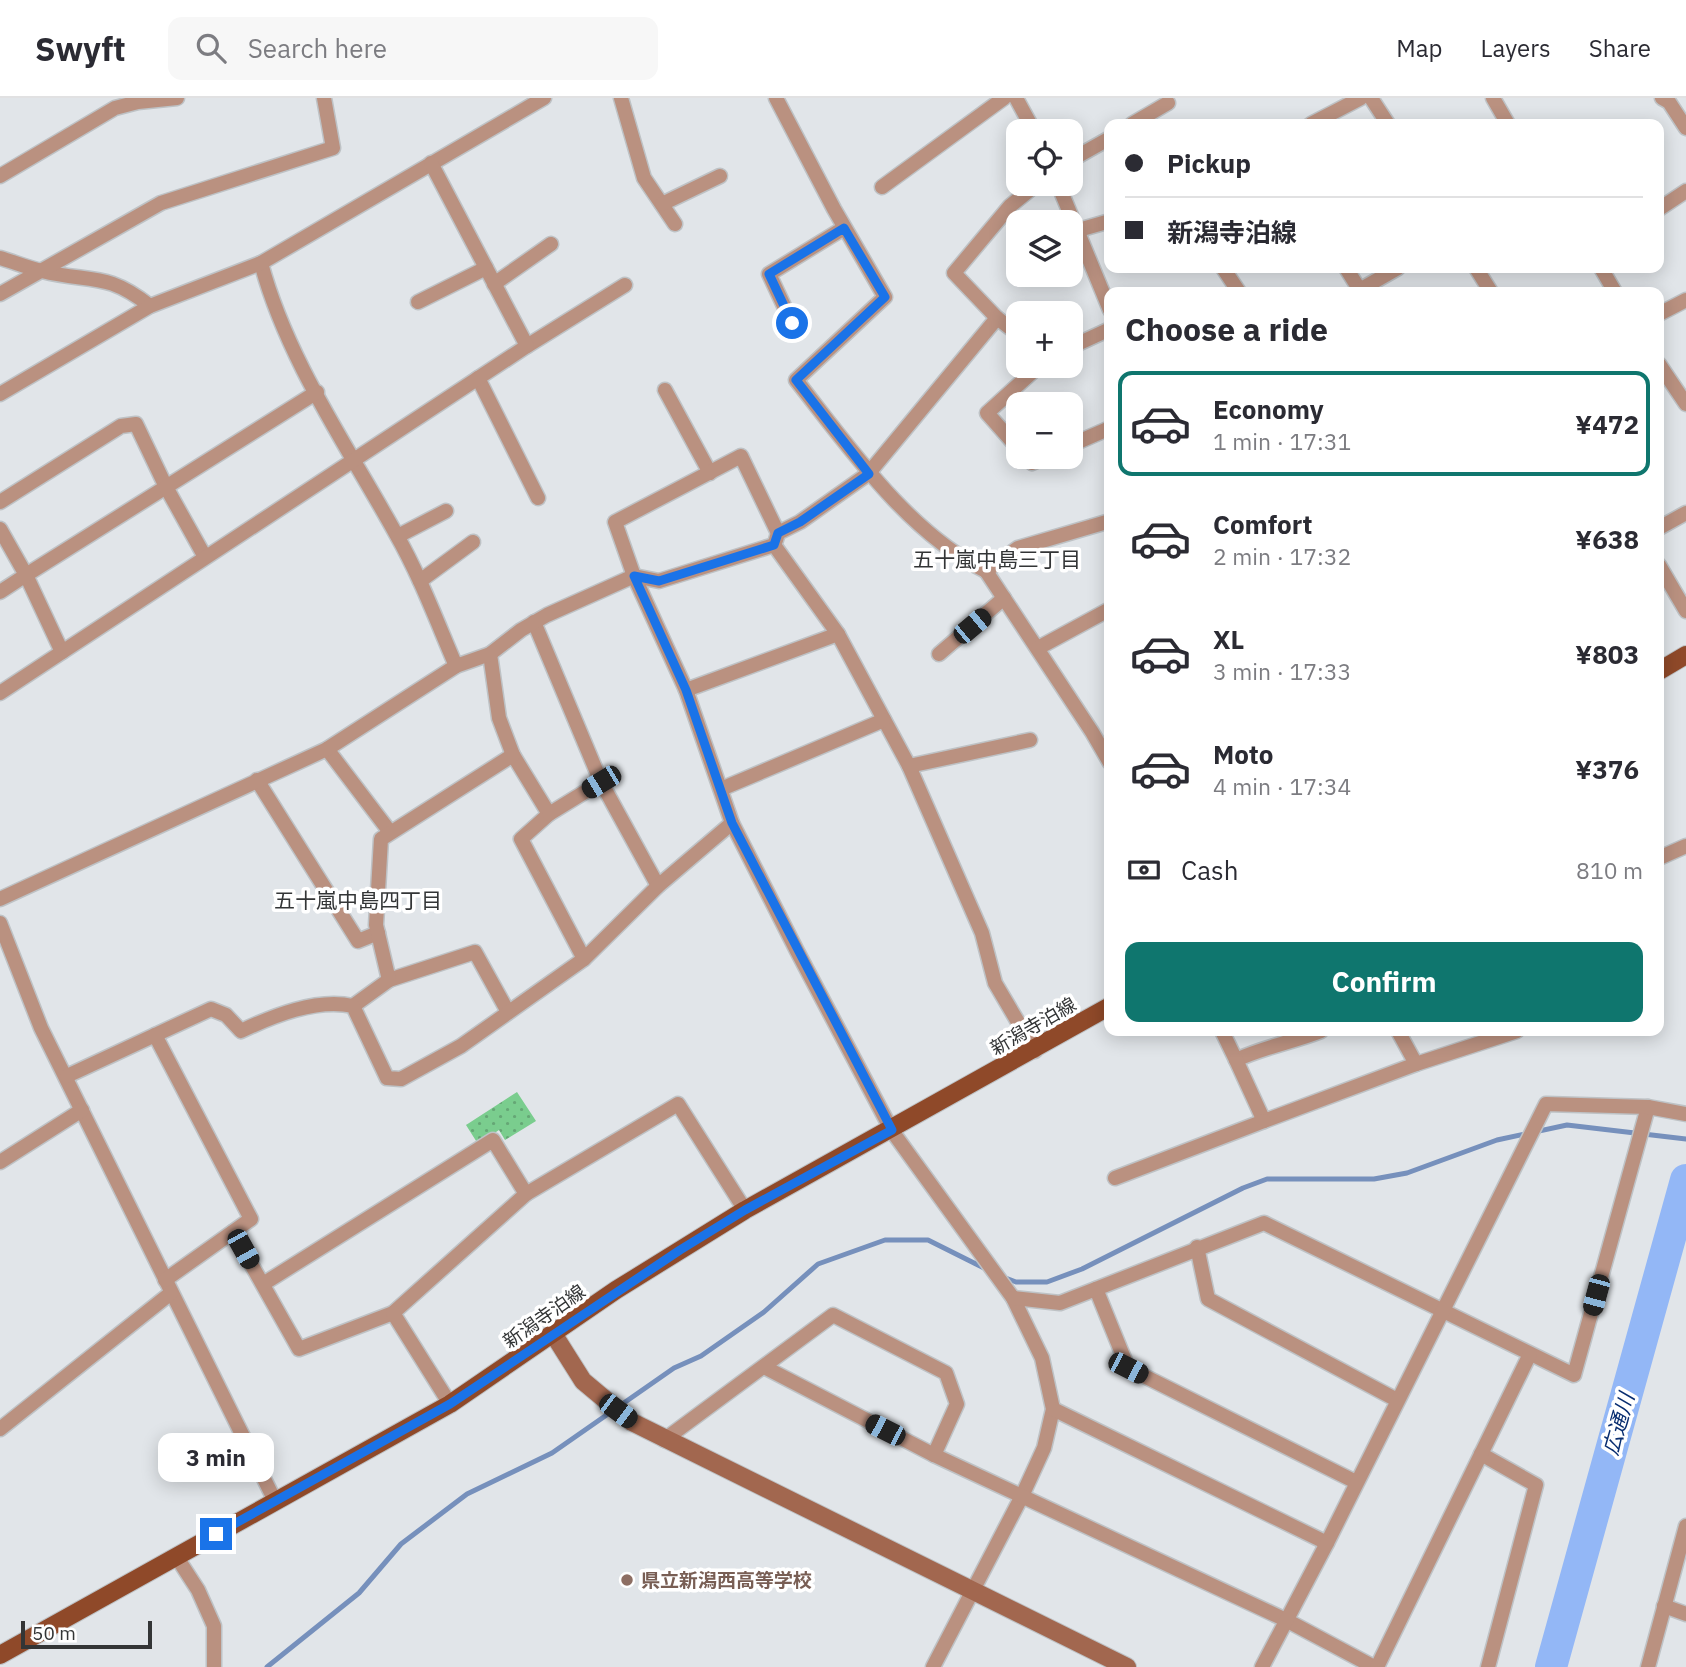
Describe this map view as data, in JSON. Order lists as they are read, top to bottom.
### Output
{
  "streets": {
    "main road": ["新潟寺泊線"]
  },
  "districts": ["五十嵐中島三丁目", "五十嵐中島四丁目"],
  "water": ["広通川"],
  "places": ["県立新潟西高等学校"],
  "scale_bar": "50 m",
  "page": {
    "header": "Swyft",
    "search": "Search here",
    "nav": ["Map", "Layers", "Share"],
    "map_buttons": ["+", "−"],
    "banner": ["Pickup", "新潟寺泊線"],
    "heading": "Choose a ride",
    "list": [
      {
        "name": "Economy",
        "note": "1 min · 17:31",
        "value": "¥472"
      },
      {
        "name": "Comfort",
        "note": "2 min · 17:32",
        "value": "¥638"
      },
      {
        "name": "XL",
        "note": "3 min · 17:33",
        "value": "¥803"
      },
      {
        "name": "Moto",
        "note": "4 min · 17:34",
        "value": "¥376"
      }
    ],
    "pay": ["Cash", "810 m"],
    "buttons": "Confirm",
    "bubble": "3 min",
    "scale": "50 m"
  }
}
